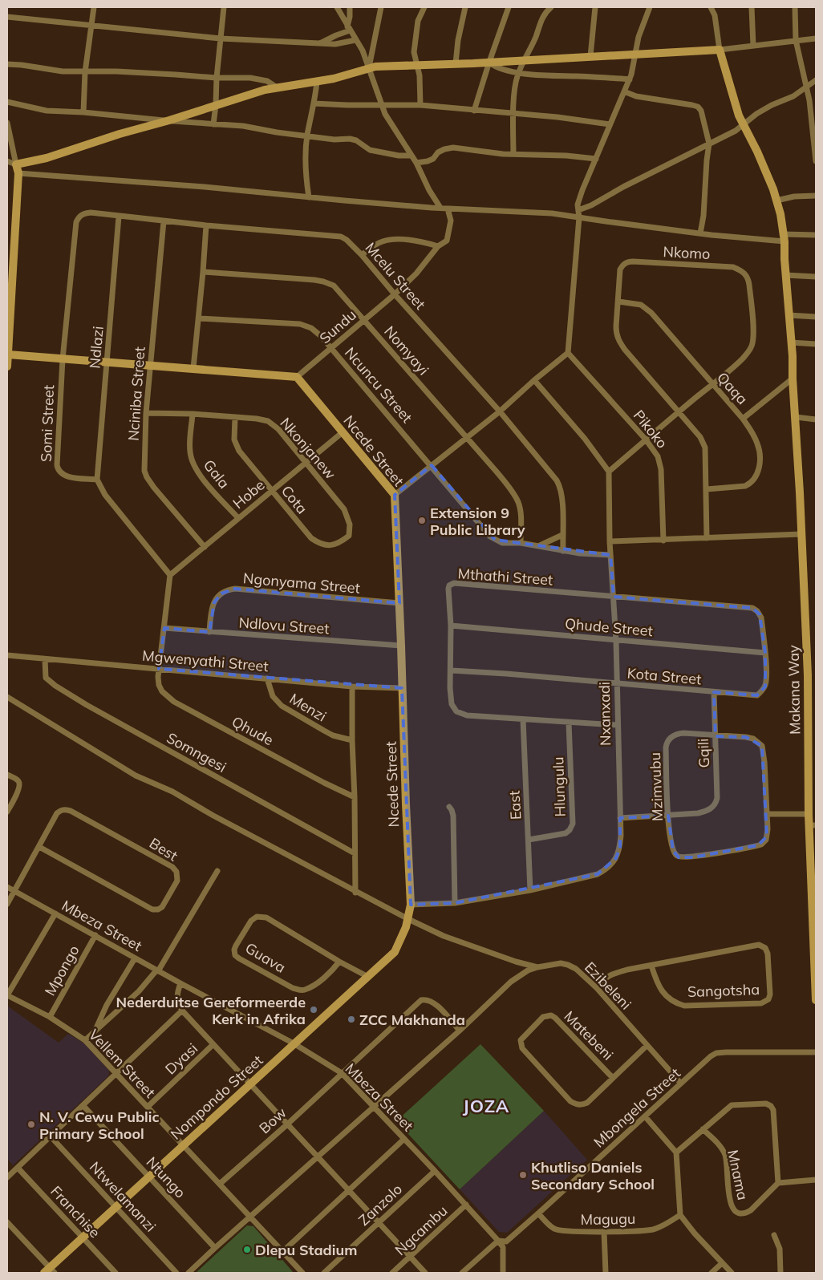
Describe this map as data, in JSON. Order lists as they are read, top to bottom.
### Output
{
  "streets": {
    "street": [
      "Nkomo",
      "Mcelu Street",
      "Sundu",
      "Ndlazi",
      "Nomyayi",
      "Ncuncu Street",
      "Qaqa",
      "Nciniba Street",
      "Somi Street",
      "Pikoko",
      "Nkonjanew",
      "Ncede Street",
      "Gala",
      "Hobe",
      "Cota",
      "Mthathi Street",
      "Ngonyama Street",
      "Ndlovu Street",
      "Qhude Street",
      "Mgwenyathi Street",
      "Kota Street",
      "Makana Way",
      "Menzi",
      "Nxanxadi",
      "Qhude",
      "Somngesi",
      "Gqili",
      "Hlungulu",
      "Mzimvubu",
      "East",
      "Best",
      "Mbeza Street",
      "Guava",
      "Mpongo",
      "Ezibeleni",
      "Sangotsha",
      "Matebeni",
      "Dyasi",
      "Vellem Street",
      "Nompondo Street",
      "Mbongela Street",
      "Bow",
      "Mnama",
      "Ntungo",
      "Ntwelamanzi",
      "Zanzolo",
      "Franchise",
      "Magugu",
      "Ngcambu"
    ]
  },
  "crossings": [
    ["Nkomo", "Qaqa"],
    ["Nkomo", "Pikoko"],
    ["Nkomo", "Nxanxadi"],
    ["Mcelu Street", "Sundu"],
    ["Mcelu Street", "Ndlazi"],
    ["Mcelu Street", "Nciniba Street"],
    ["Mcelu Street", "Somi Street"],
    ["Sundu", "Nomyayi"],
    ["Sundu", "Ncuncu Street"],
    ["Sundu", "Ncede Street"],
    ["Ndlazi", "Somi Street"],
    ["Nomyayi", "Ncuncu Street"],
    ["Nciniba Street", "Nkonjanew"],
    ["Nciniba Street", "Hobe"],
    ["Nkonjanew", "Gala"],
    ["Nkonjanew", "Hobe"],
    ["Nkonjanew", "Cota"],
    ["Ncede Street", "Hobe"],
    ["Ncede Street", "Ngonyama Street"],
    ["Ncede Street", "Ndlovu Street"],
    ["Ncede Street", "Mgwenyathi Street"],
    ["Ncede Street", "Nxanxadi"],
    ["Ncede Street", "Nompondo Street"],
    ["Gala", "Hobe"],
    ["Hobe", "Cota"],
    ["Mthathi Street", "Qhude Street"],
    ["Mthathi Street", "Kota Street"],
    ["Mthathi Street", "Nxanxadi"],
    ["Mthathi Street", "Hlungulu"],
    ["Mthathi Street", "East"],
    ["Ngonyama Street", "Ndlovu Street"],
    ["Qhude Street", "Kota Street"],
    ["Qhude Street", "Nxanxadi"],
    ["Mgwenyathi Street", "Menzi"],
    ["Mgwenyathi Street", "Qhude"],
    ["Mgwenyathi Street", "Somngesi"],
    ["Kota Street", "Nxanxadi"],
    ["Kota Street", "Gqili"],
    ["Nxanxadi", "East"],
    ["Gqili", "Mzimvubu"],
    ["Hlungulu", "East"],
    ["Best", "Mbeza Street"],
    ["Mbeza Street", "Mpongo"],
    ["Mbeza Street", "Ezibeleni"],
    ["Mbeza Street", "Nompondo Street"],
    ["Mbeza Street", "Mbongela Street"],
    ["Mbeza Street", "Bow"],
    ["Mbeza Street", "Zanzolo"],
    ["Mbeza Street", "Ngcambu"],
    ["Guava", "Nompondo Street"],
    ["Mpongo", "Vellem Street"],
    ["Ezibeleni", "Sangotsha"],
    ["Ezibeleni", "Matebeni"],
    ["Ezibeleni", "Vellem Street"],
    ["Ezibeleni", "Mbongela Street"],
    ["Ezibeleni", "Bow"],
    ["Ezibeleni", "Ntungo"],
    ["Dyasi", "Vellem Street"],
    ["Vellem Street", "Nompondo Street"],
    ["Vellem Street", "Bow"],
    ["Nompondo Street", "Ntungo"],
    ["Nompondo Street", "Ntwelamanzi"],
    ["Nompondo Street", "Franchise"],
    ["Mbongela Street", "Magugu"]
  ],
  "districts": ["JOZA"],
  "places": [
    "Extension 9 Public Library",
    "Nederduitse Gereformeerde Kerk in Afrika",
    "ZCC Makhanda",
    "N. V. Cewu Public Primary School",
    "Khutliso Daniels Secondary School",
    "Dlepu Stadium"
  ]
}
